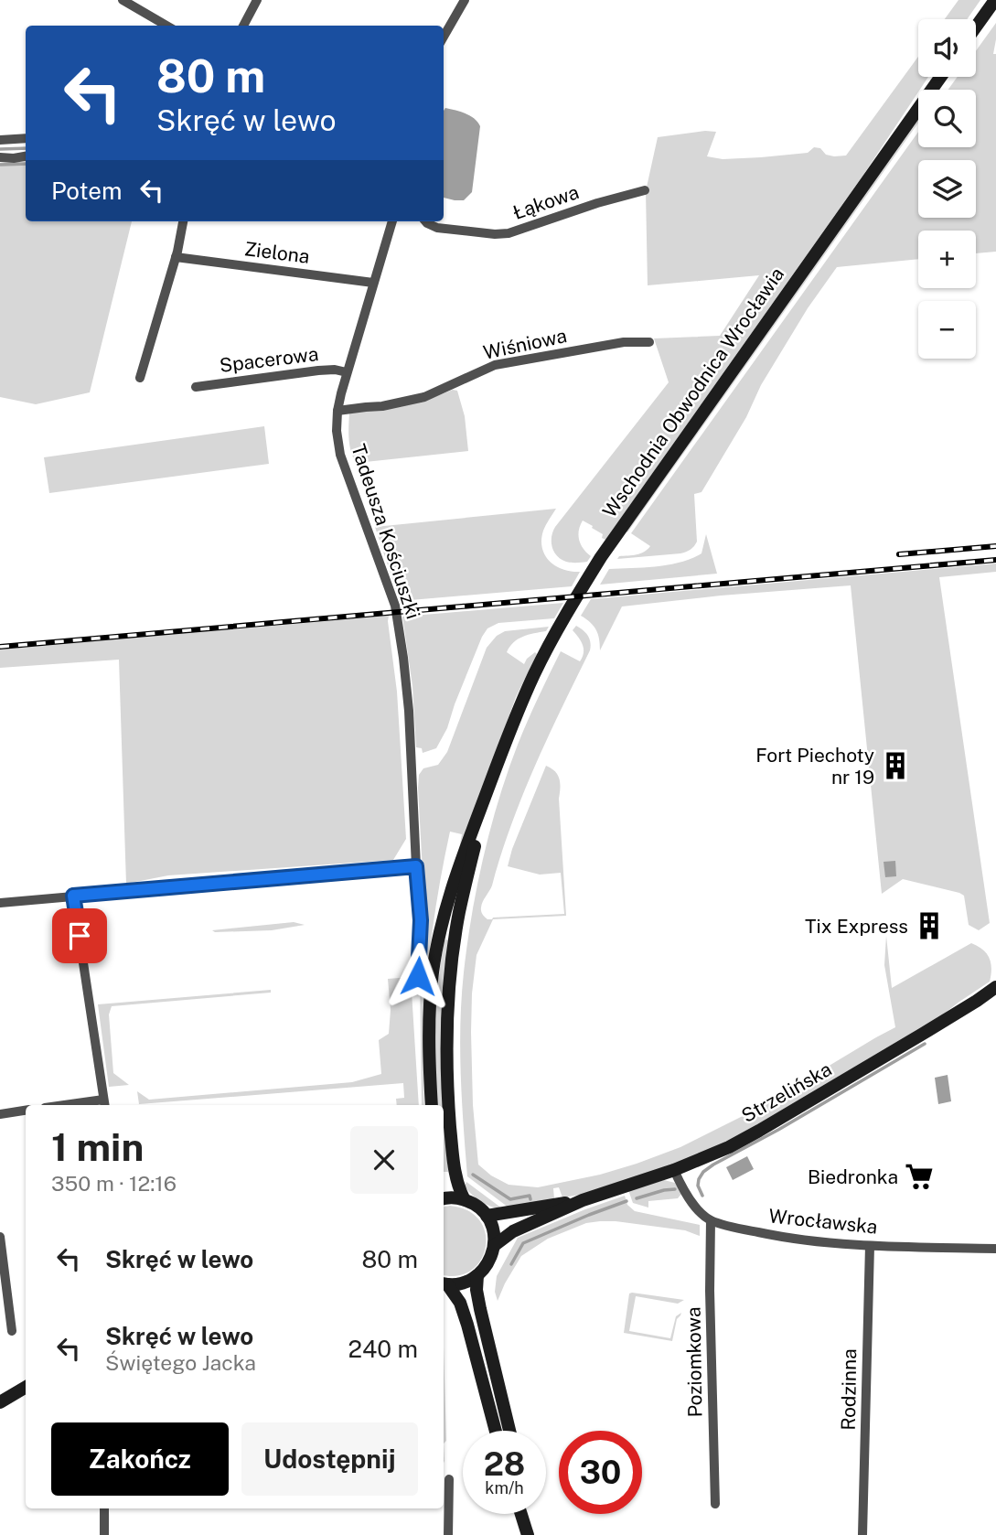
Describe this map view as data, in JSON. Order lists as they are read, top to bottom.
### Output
{
  "streets": {
    "main road": ["Wschodnia Obwodnica Wrocławia", "Strzelińska"],
    "street": [
      "Łąkowa",
      "Zielona",
      "Wiśniowa",
      "Spacerowa",
      "Tadeusza Kościuszki",
      "Wrocławska",
      "Poziomkowa",
      "Rodzinna"
    ]
  },
  "crossings": [
    ["Zielona", "Tadeusza Kościuszki"],
    ["Wiśniowa", "Tadeusza Kościuszki"],
    ["Spacerowa", "Tadeusza Kościuszki"],
    ["Wrocławska", "Poziomkowa"],
    ["Wrocławska", "Rodzinna"]
  ],
  "places": {
    "building": ["Fort Piechoty nr 19", "Tix Express"],
    "supermarket": ["Biedronka"]
  },
  "page": {
    "map_buttons": ["+", "−"],
    "turn": ["80 m", "Skręć w lewo"],
    "then": "Potem",
    "heading": ["1 min", "350 m · 12:16"],
    "list": [
      {
        "name": "Skręć w lewo",
        "value": "80 m"
      },
      {
        "name": "Skręć w lewo",
        "note": "Świętego Jacka",
        "value": "240 m"
      }
    ],
    "buttons": ["Zakończ", "Udostępnij"],
    "speed": "28 km/h",
    "limit": "30"
  }
}
